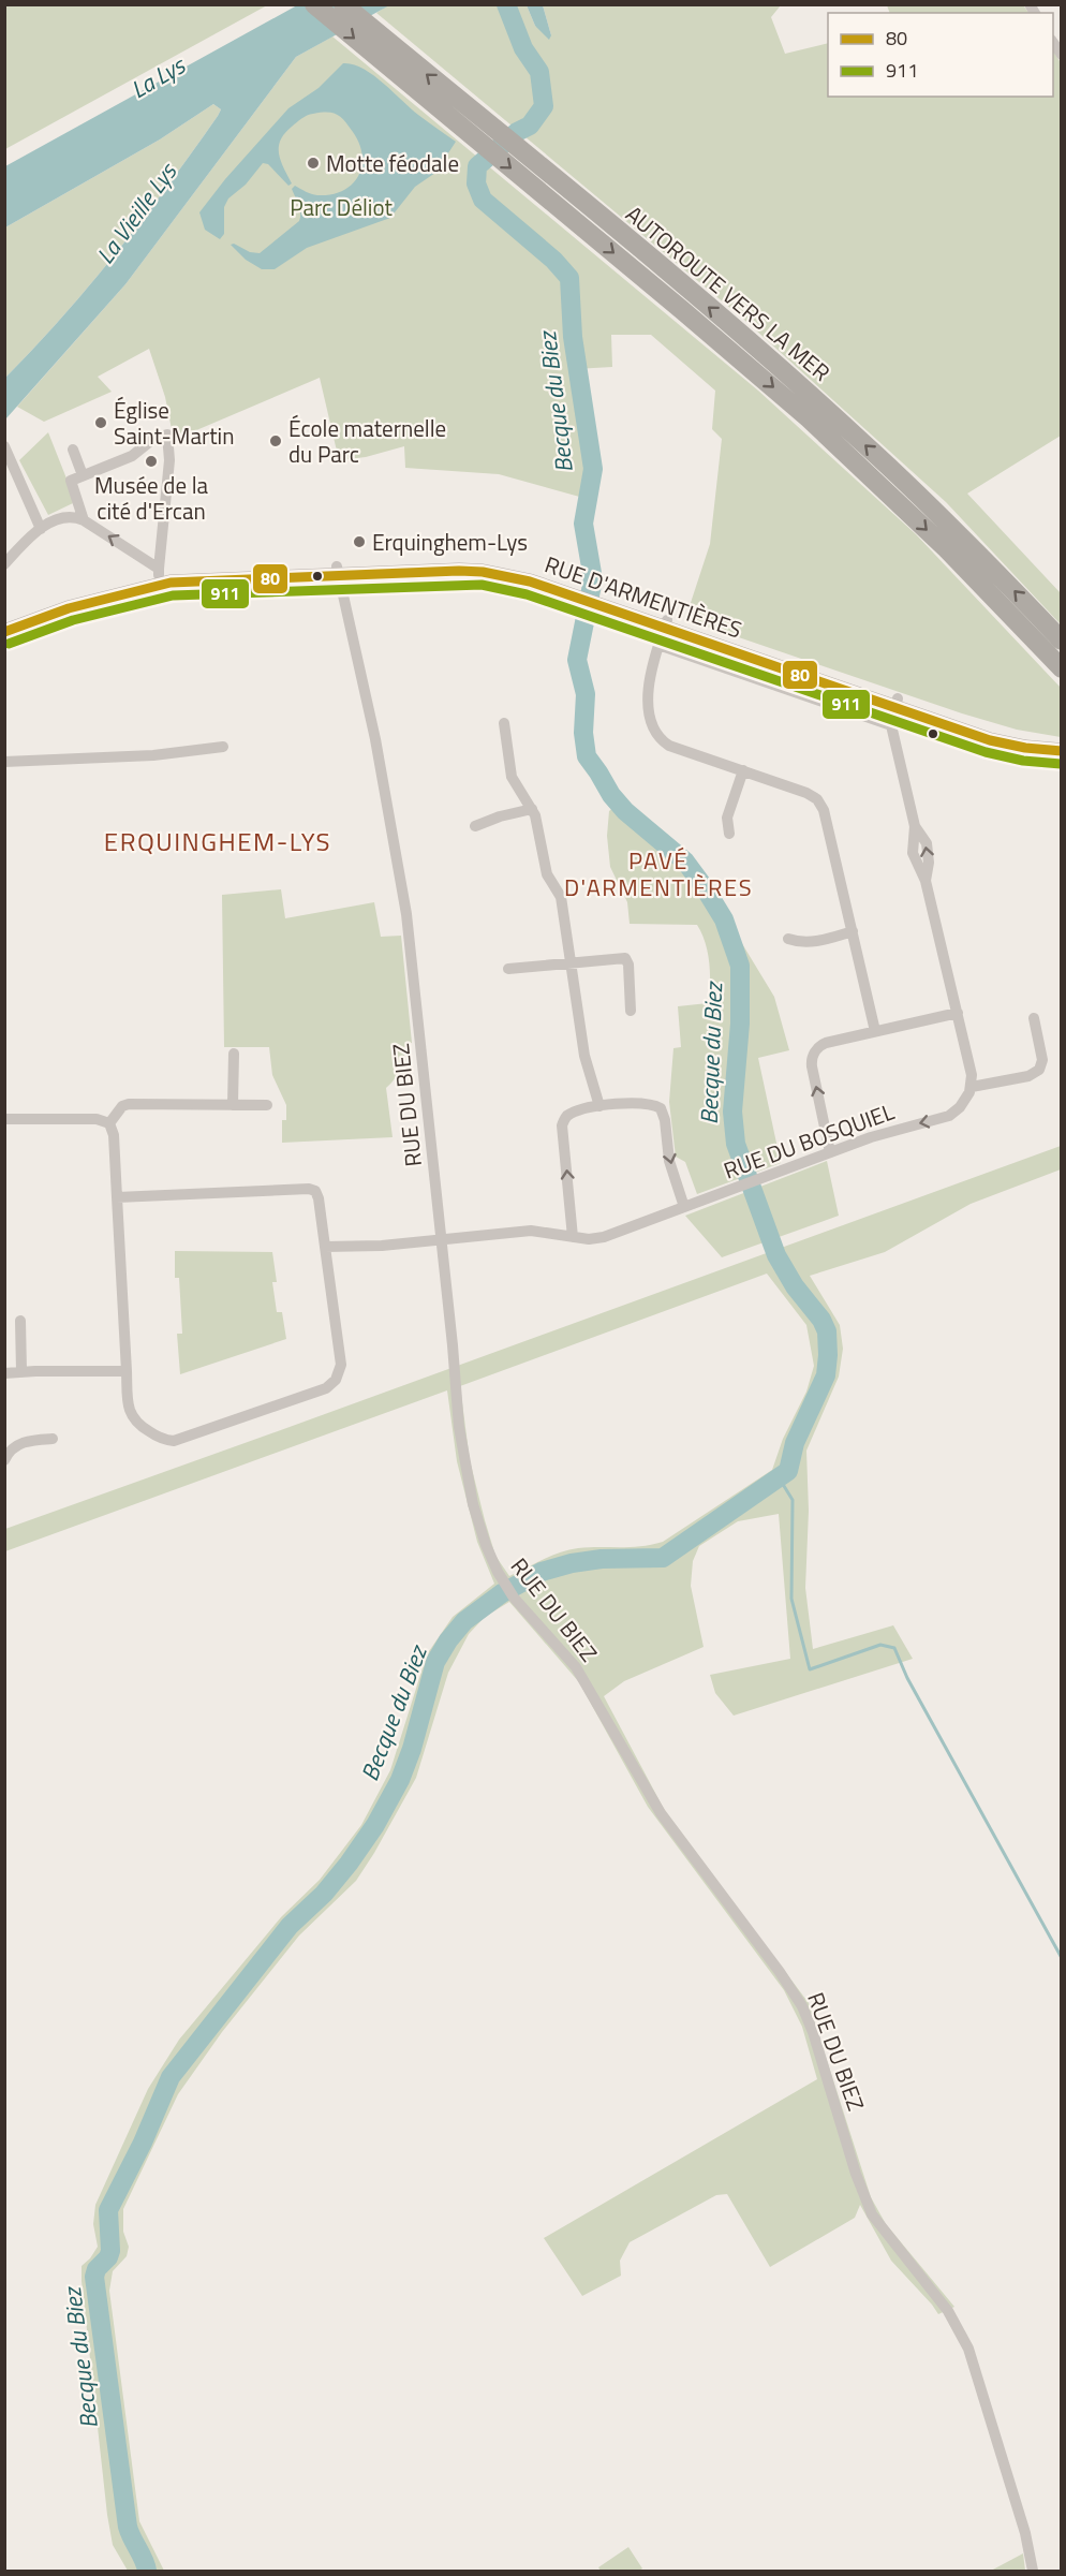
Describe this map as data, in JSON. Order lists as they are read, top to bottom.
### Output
{
  "streets": {
    "highway": ["AUTOROUTE VERS LA MER"],
    "main road": ["RUE D'ARMENTIÈRES"],
    "street": ["RUE DU BIEZ", "RUE DU BOSQUIEL"]
  },
  "crossings": [
    ["RUE D'ARMENTIÈRES", "RUE DU BIEZ"],
    ["RUE DU BIEZ", "RUE DU BOSQUIEL"]
  ],
  "districts": ["ERQUINGHEM-LYS", "PAVÉ D'ARMENTIÈRES"],
  "water": ["La Lys", "La Vieille Lys", "Becque du Biez"],
  "parks": ["Parc Déliot"],
  "places": [
    "Motte féodale",
    "Église Saint-Martin",
    "École maternelle du Parc",
    "Musée de la cité d'Ercan",
    "Erquinghem-Lys"
  ],
  "lines": ["transit line 80", "transit line 911"],
  "legend": ["80", "911"]
}
